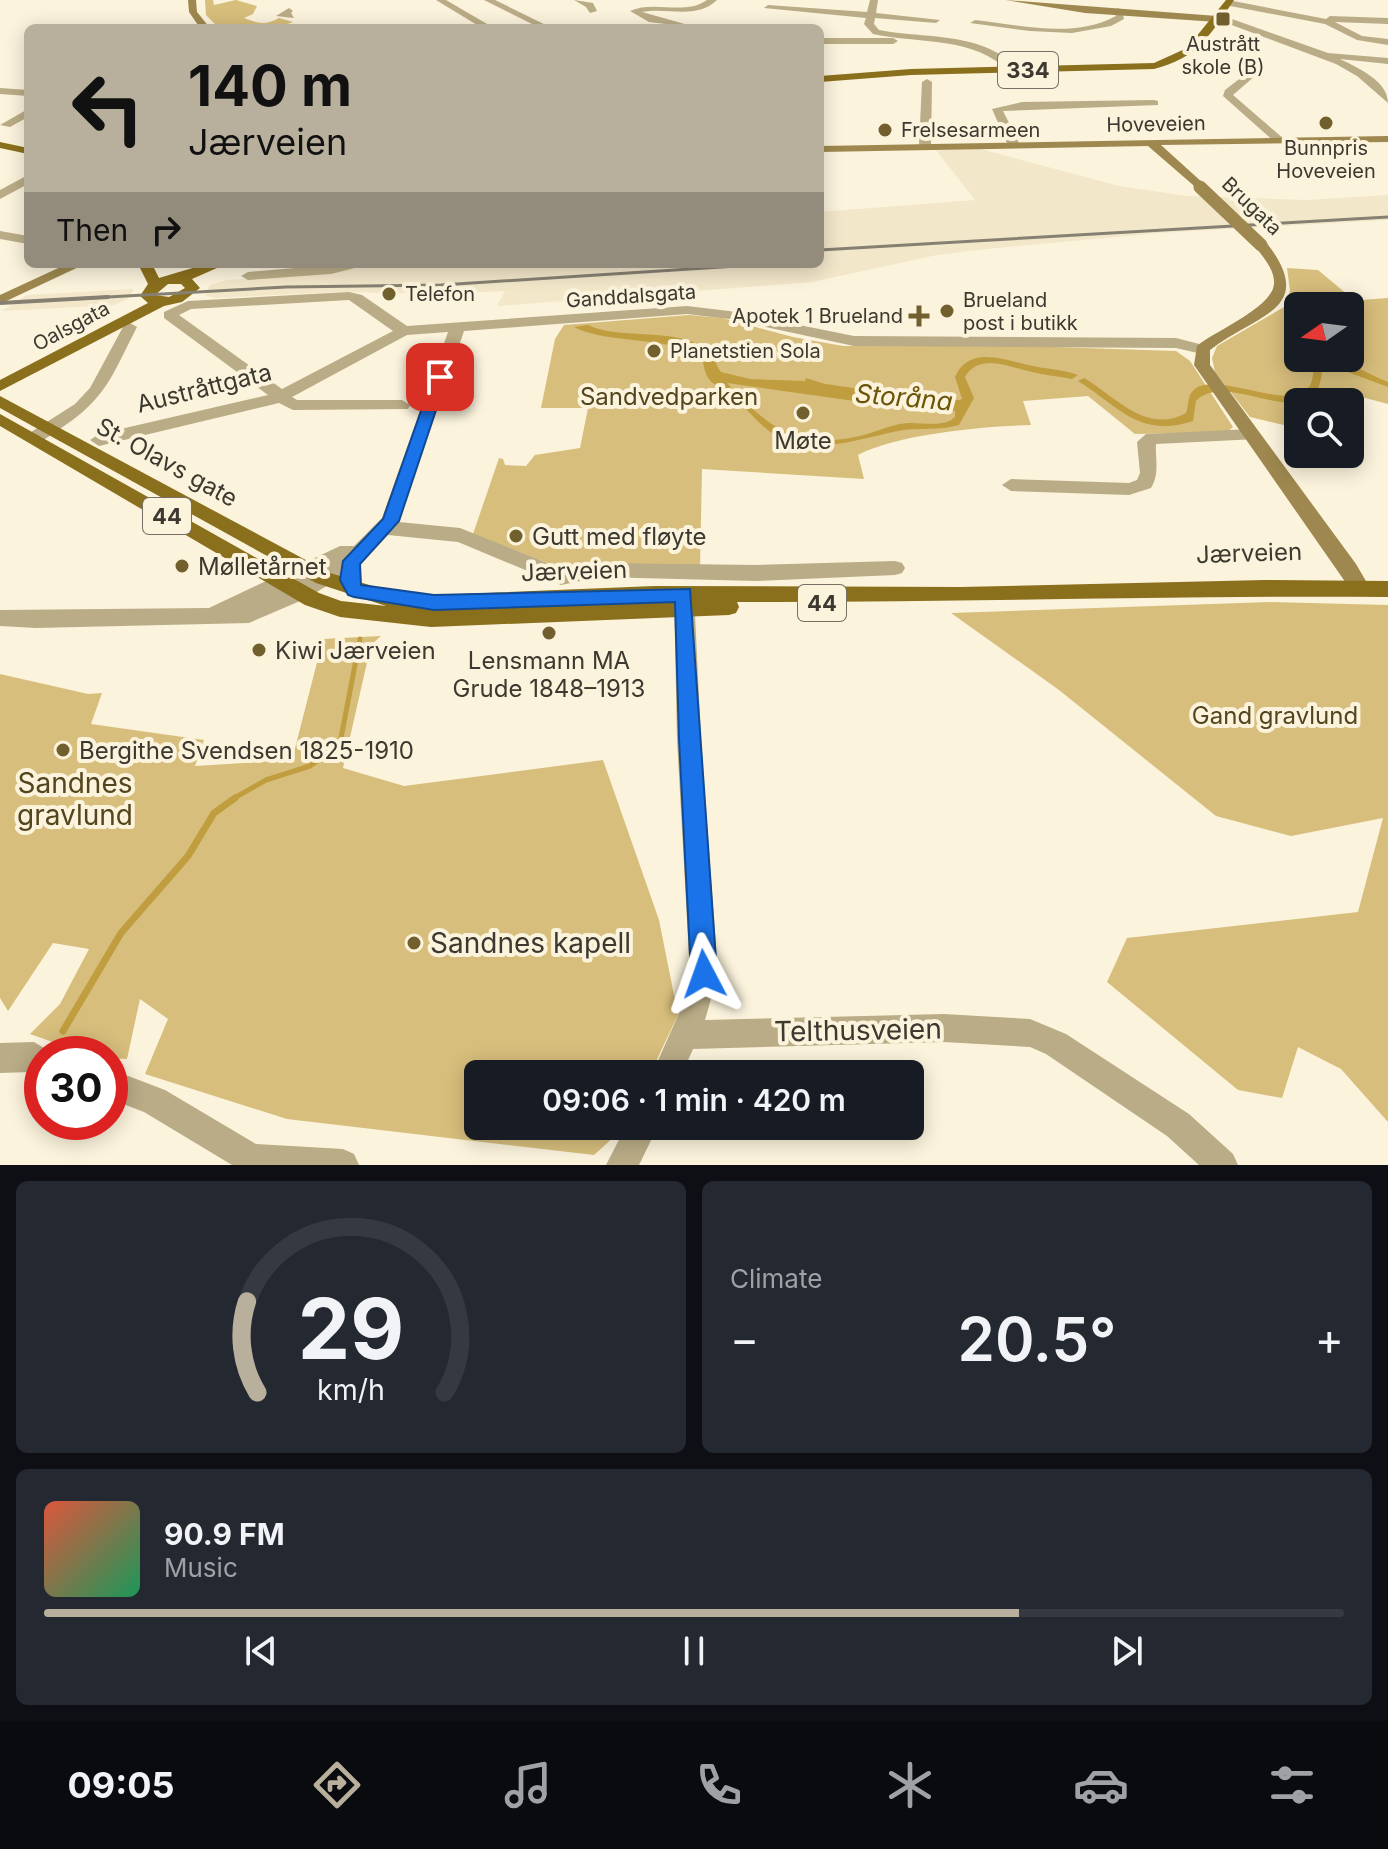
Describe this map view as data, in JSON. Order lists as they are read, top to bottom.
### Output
{
  "streets": {
    "main road": [
      "334",
      "Hoveveien",
      "Brugata",
      "Oalsgata",
      "St. Olavs gate",
      "44",
      "Jærveien"
    ],
    "street": ["Ganddalsgata", "Austråttgata", "Telthusveien"]
  },
  "crossings": [
    ["Hoveveien", "Brugata"],
    ["Brugata", "Ganddalsgata"],
    ["Ganddalsgata", "Austråttgata"],
    ["St. Olavs gate", "Jærveien"]
  ],
  "water": ["Storåna"],
  "parks": ["Sandvedparken", "Gand gravlund", "Sandnes gravlund"],
  "places": {
    "transit": ["Austrått skole (B)"],
    "other": [
      "Bunnpris Hoveveien",
      "Frelsesarmeen",
      "Telefon",
      "Brueland post i butikk",
      "Planetstien Sola",
      "Møte",
      "Gutt med fløyte",
      "Mølletårnet",
      "Lensmann MA Grude 1848–1913",
      "Kiwi Jærveien",
      "Bergithe Svendsen 1825-1910",
      "Sandnes kapell"
    ],
    "health": ["Apotek 1 Brueland"]
  },
  "north": "left",
  "page": {
    "turn": ["140 m", "Jærveien"],
    "then": "Then",
    "limit": "30",
    "trip": "09:06 · 1 min · 420 m",
    "tile": "Climate",
    "heat": ["−", "20.5°", "+"],
    "song": ["90.9 FM", "Music"],
    "tabs": "09:05",
    "gauge": ["29", "km/h"]
  }
}
